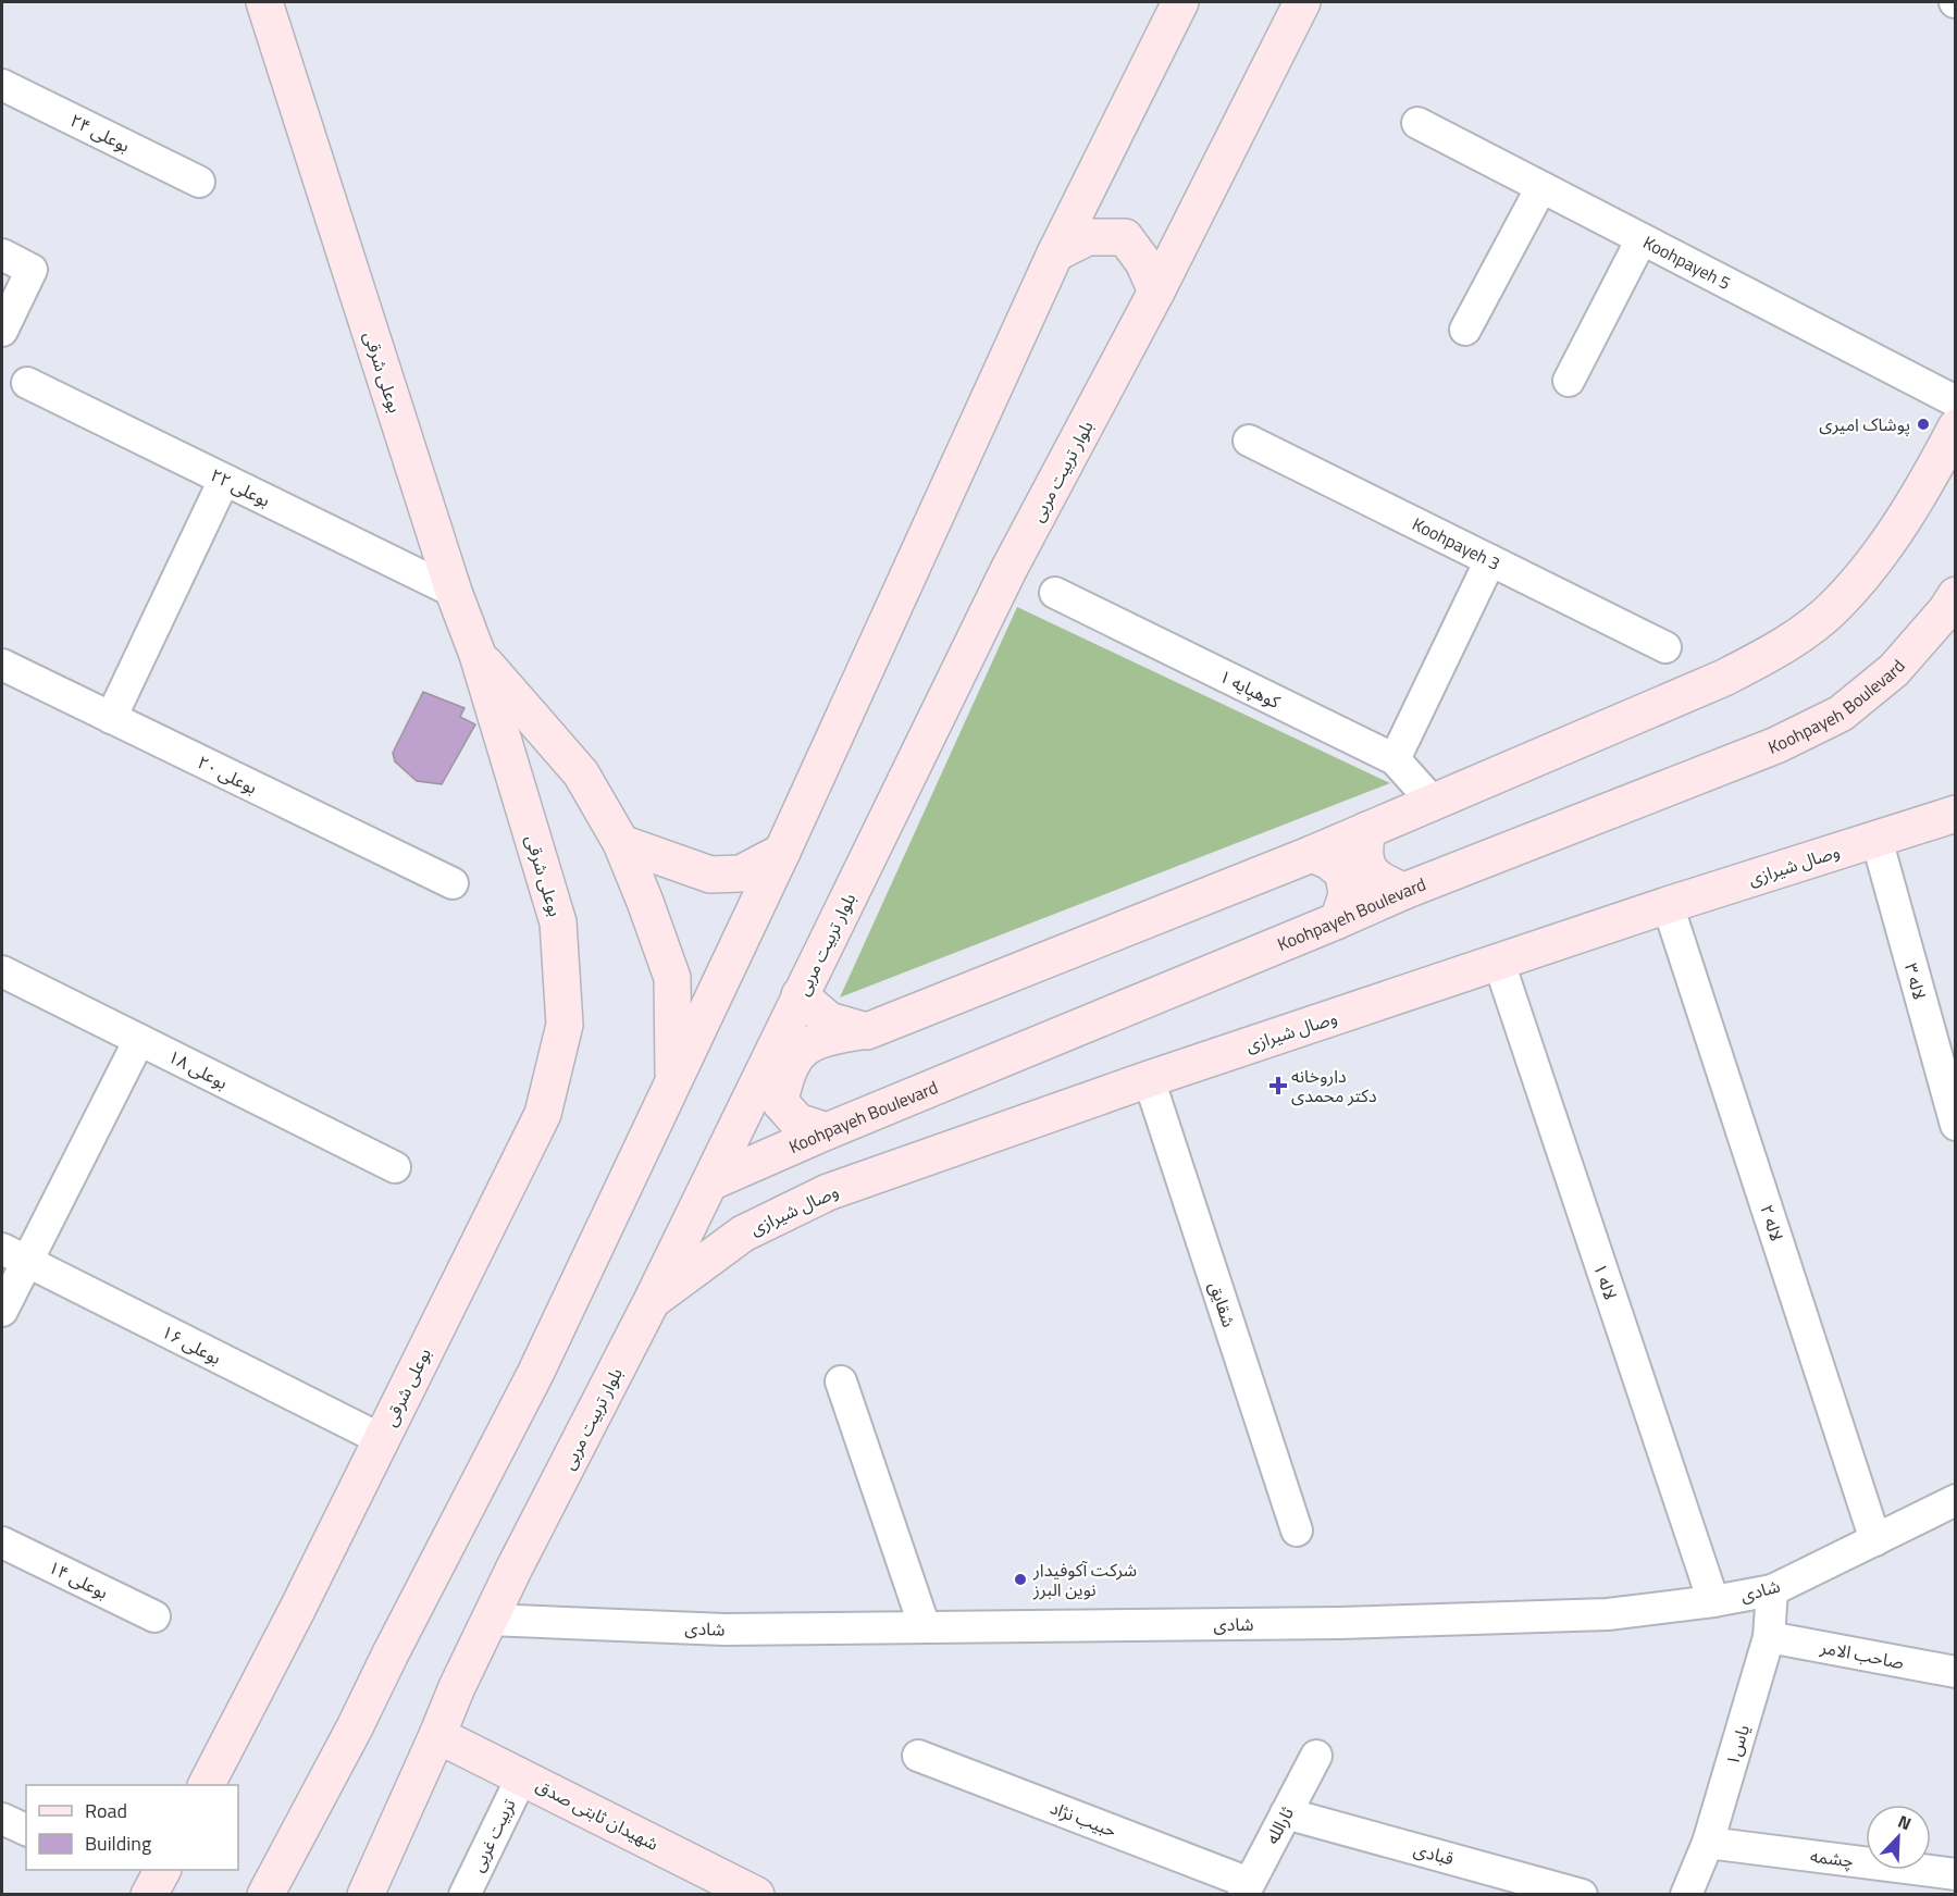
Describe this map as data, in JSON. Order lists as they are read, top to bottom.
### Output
{
  "streets": {
    "main road": [
      "بوعلی شرقی",
      "بلوار تربیت مربی",
      "Koohpayeh Boulevard",
      "وصال شیرازی",
      "شهیدان ثابتی صدق"
    ],
    "street": [
      "بوعلی ۲۴",
      "Koohpayeh 5",
      "بوعلی ۲۲",
      "Koohpayeh 3",
      "کوهپایه ۱",
      "بوعلی ۲۰",
      "لاله ۳",
      "بوعلی ۱۸",
      "لاله ۲",
      "لاله ۱",
      "شقایق",
      "بوعلی ۱۶",
      "بوعلی ۱۴",
      "شادی",
      "صاحب الامر",
      "یاس۱",
      "حبیب نژاد",
      "ثارالله",
      "تربیت غربی",
      "قبادی",
      "چشمه"
    ]
  },
  "crossings": [
    ["بوعلی شرقی", "بوعلی ۲۲"],
    ["بوعلی شرقی", "بوعلی ۱۶"],
    ["بلوار تربیت مربی", "Koohpayeh Boulevard"],
    ["بلوار تربیت مربی", "وصال شیرازی"],
    ["بلوار تربیت مربی", "شادی"],
    ["بلوار تربیت مربی", "شهیدان ثابتی صدق"],
    ["وصال شیرازی", "لاله ۳"],
    ["وصال شیرازی", "لاله ۲"],
    ["وصال شیرازی", "لاله ۱"],
    ["وصال شیرازی", "شقایق"],
    ["لاله ۲", "شادی"],
    ["لاله ۱", "شادی"],
    ["شادی", "یاس۱"],
    ["صاحب الامر", "یاس۱"],
    ["یاس۱", "چشمه"],
    ["شهیدان ثابتی صدق", "تربیت غربی"],
    ["حبیب نژاد", "ثارالله"],
    ["ثارالله", "قبادی"]
  ],
  "places": {
    "other": ["پوشاک امیری", "شرکت آکوفیدار نوین البرز"],
    "health": ["داروخانه دکتر محمدی"]
  },
  "legend": ["Road", "Building"],
  "north": "top right"
}
